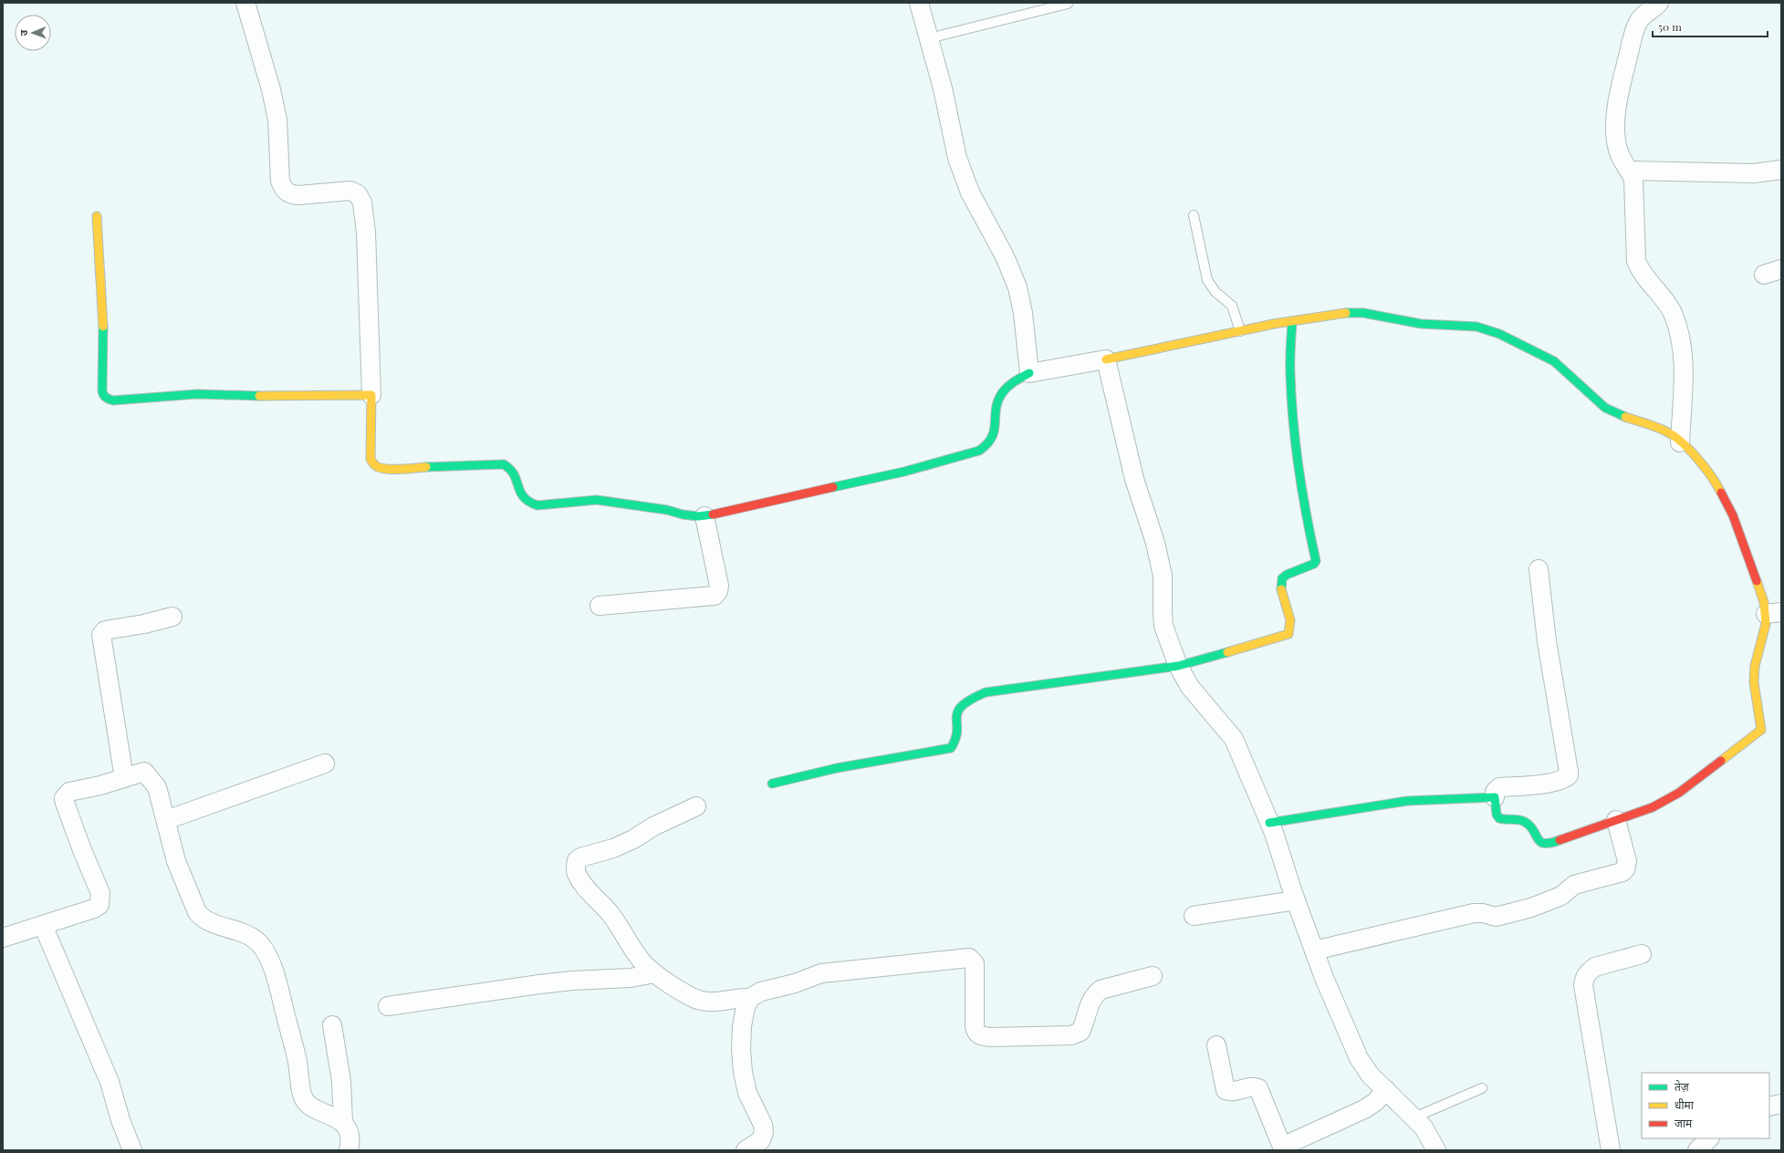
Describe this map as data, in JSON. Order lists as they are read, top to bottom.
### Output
{
  "legend": ["तेज़", "धीमा", "जाम"],
  "scale_bar": "50 m",
  "north": "left"
}
